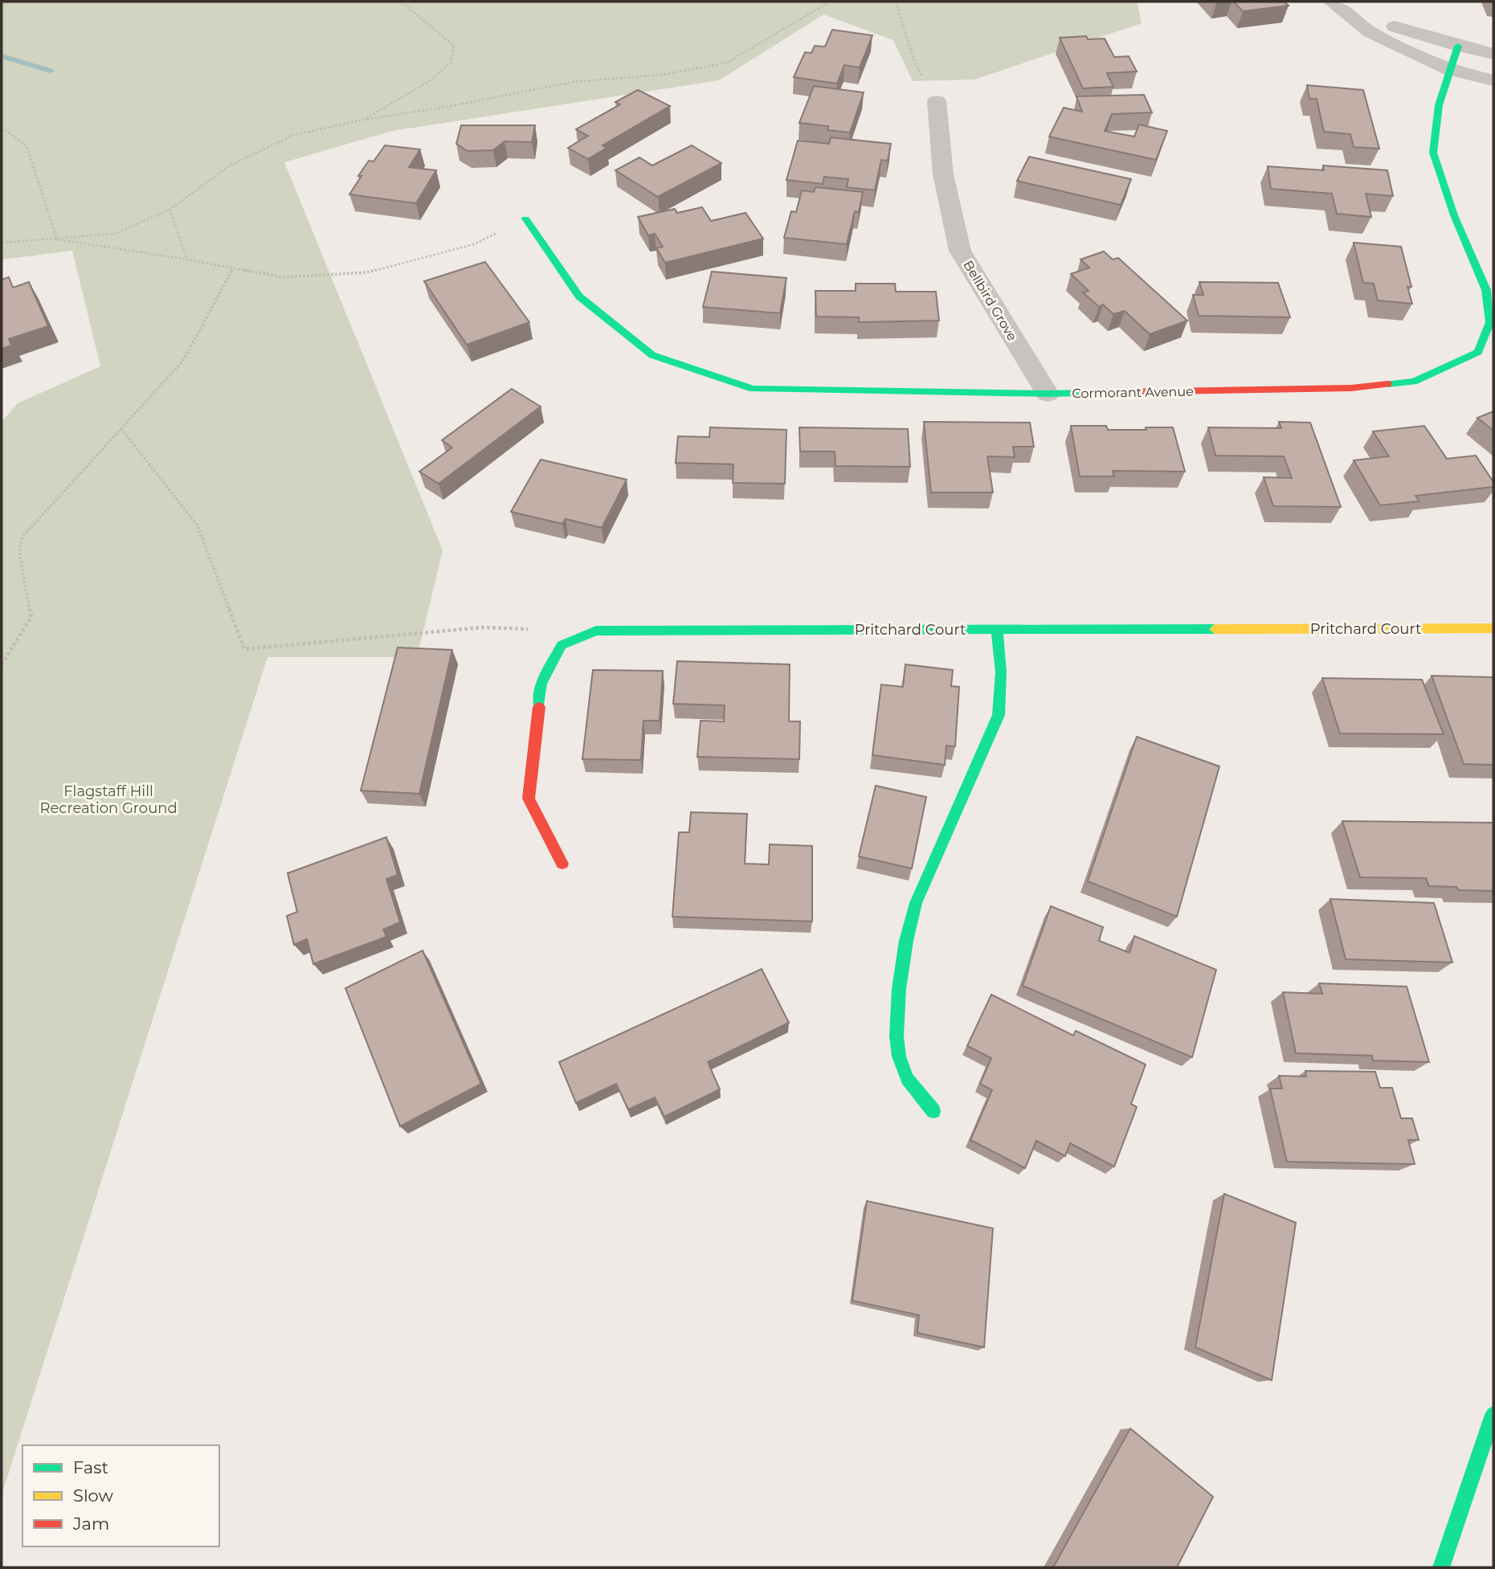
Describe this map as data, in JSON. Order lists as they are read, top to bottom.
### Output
{
  "streets": {
    "street": ["Bellbird Grove", "Cormorant Avenue", "Pritchard Court"]
  },
  "crossings": [
    ["Bellbird Grove", "Cormorant Avenue"]
  ],
  "parks": ["Flagstaff Hill Recreation Ground"],
  "legend": ["Fast", "Slow", "Jam"]
}
